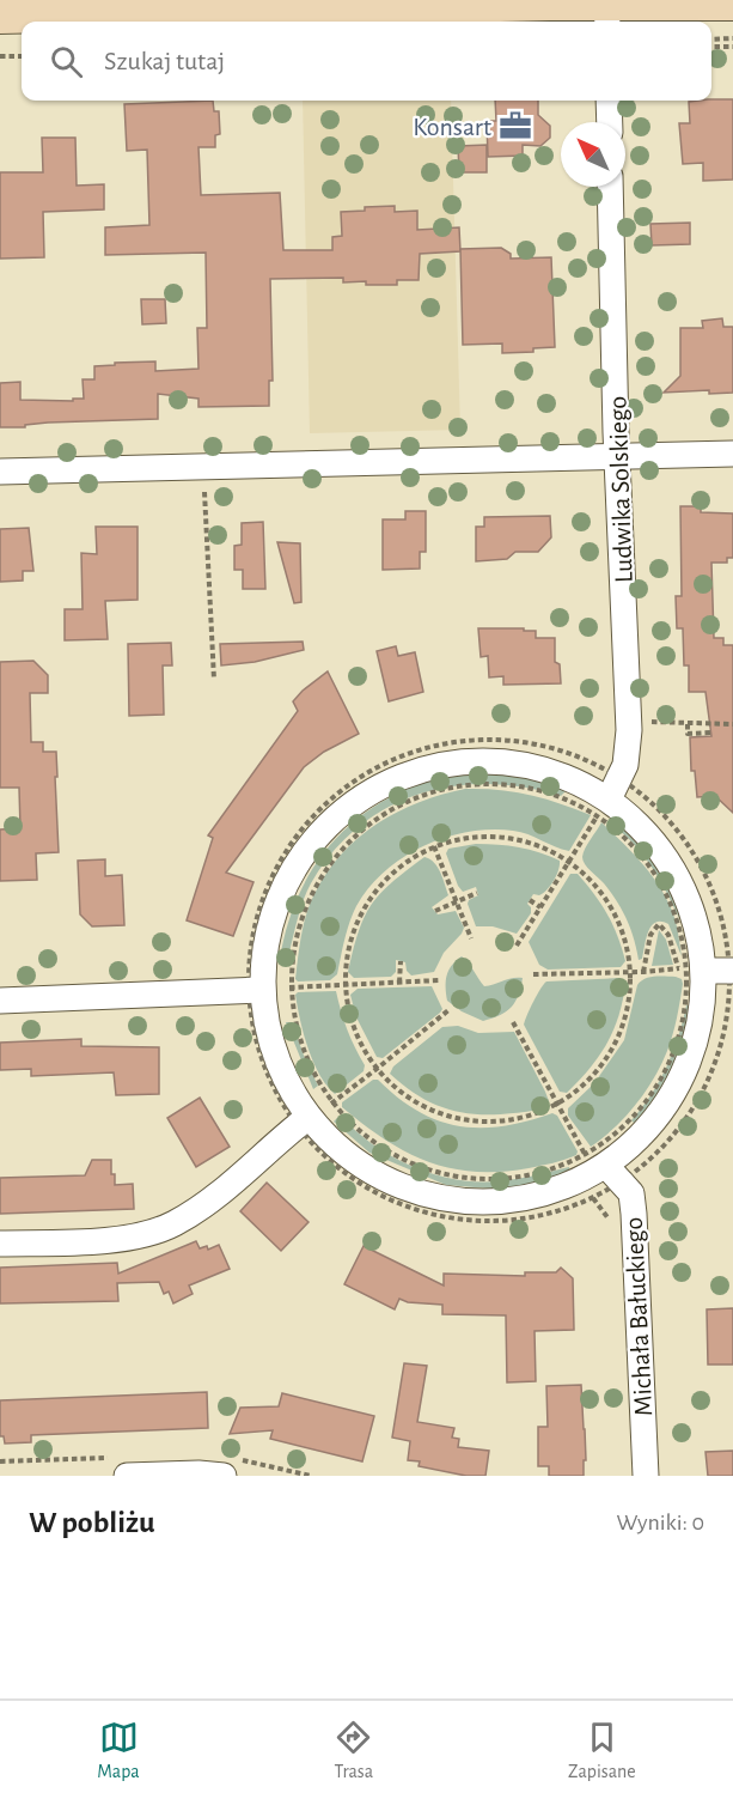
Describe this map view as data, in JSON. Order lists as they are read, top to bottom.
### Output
{
  "streets": {
    "street": ["Ludwika Solskiego", "Michała Bałuckiego"]
  },
  "places": {
    "office": ["Konsart"]
  },
  "north": "top left",
  "page": {
    "search": "Szukaj tutaj",
    "heading": ["W pobliżu", "Wyniki: 0"],
    "nav": ["Mapa", "Trasa", "Zapisane"]
  }
}
